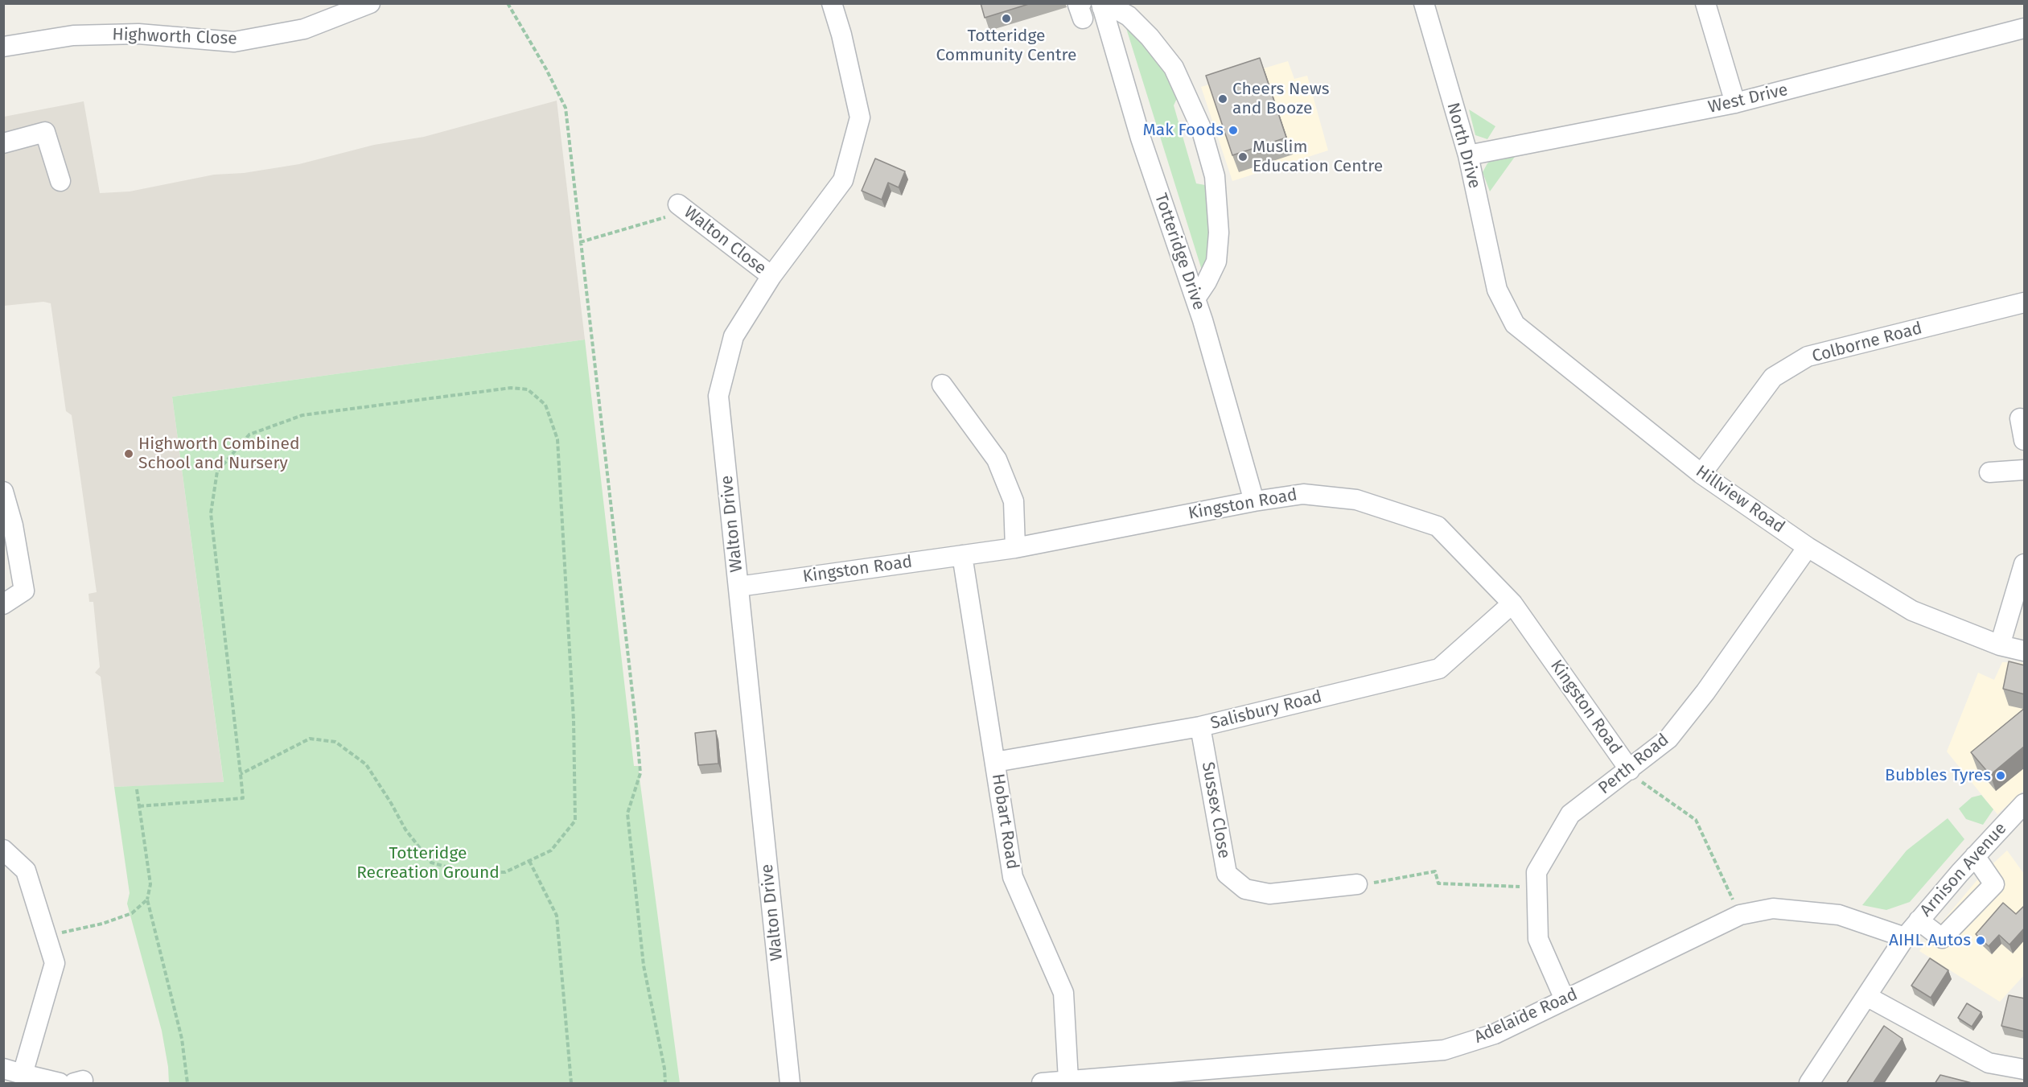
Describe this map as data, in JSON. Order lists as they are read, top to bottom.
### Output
{
  "streets": {
    "street": [
      "Highworth Close",
      "West Drive",
      "North Drive",
      "Walton Close",
      "Totteridge Drive",
      "Colborne Road",
      "Hillview Road",
      "Kingston Road",
      "Walton Drive",
      "Salisbury Road",
      "Perth Road",
      "Sussex Close",
      "Hobart Road",
      "Arnison Avenue",
      "Adelaide Road"
    ]
  },
  "crossings": [
    ["West Drive", "North Drive"],
    ["North Drive", "Hillview Road"],
    ["Walton Close", "Walton Drive"],
    ["Totteridge Drive", "Kingston Road"],
    ["Colborne Road", "Hillview Road"],
    ["Hillview Road", "Perth Road"],
    ["Kingston Road", "Walton Drive"],
    ["Kingston Road", "Salisbury Road"],
    ["Kingston Road", "Perth Road"],
    ["Kingston Road", "Hobart Road"],
    ["Salisbury Road", "Sussex Close"],
    ["Salisbury Road", "Hobart Road"],
    ["Perth Road", "Adelaide Road"],
    ["Hobart Road", "Adelaide Road"],
    ["Arnison Avenue", "Adelaide Road"]
  ],
  "parks": ["Totteridge Recreation Ground"],
  "places": [
    "Totteridge Community Centre",
    "Cheers News and Booze",
    "Mak Foods",
    "Muslim Education Centre",
    "Highworth Combined School and Nursery",
    "Bubbles Tyres",
    "AIHL Autos"
  ]
}
